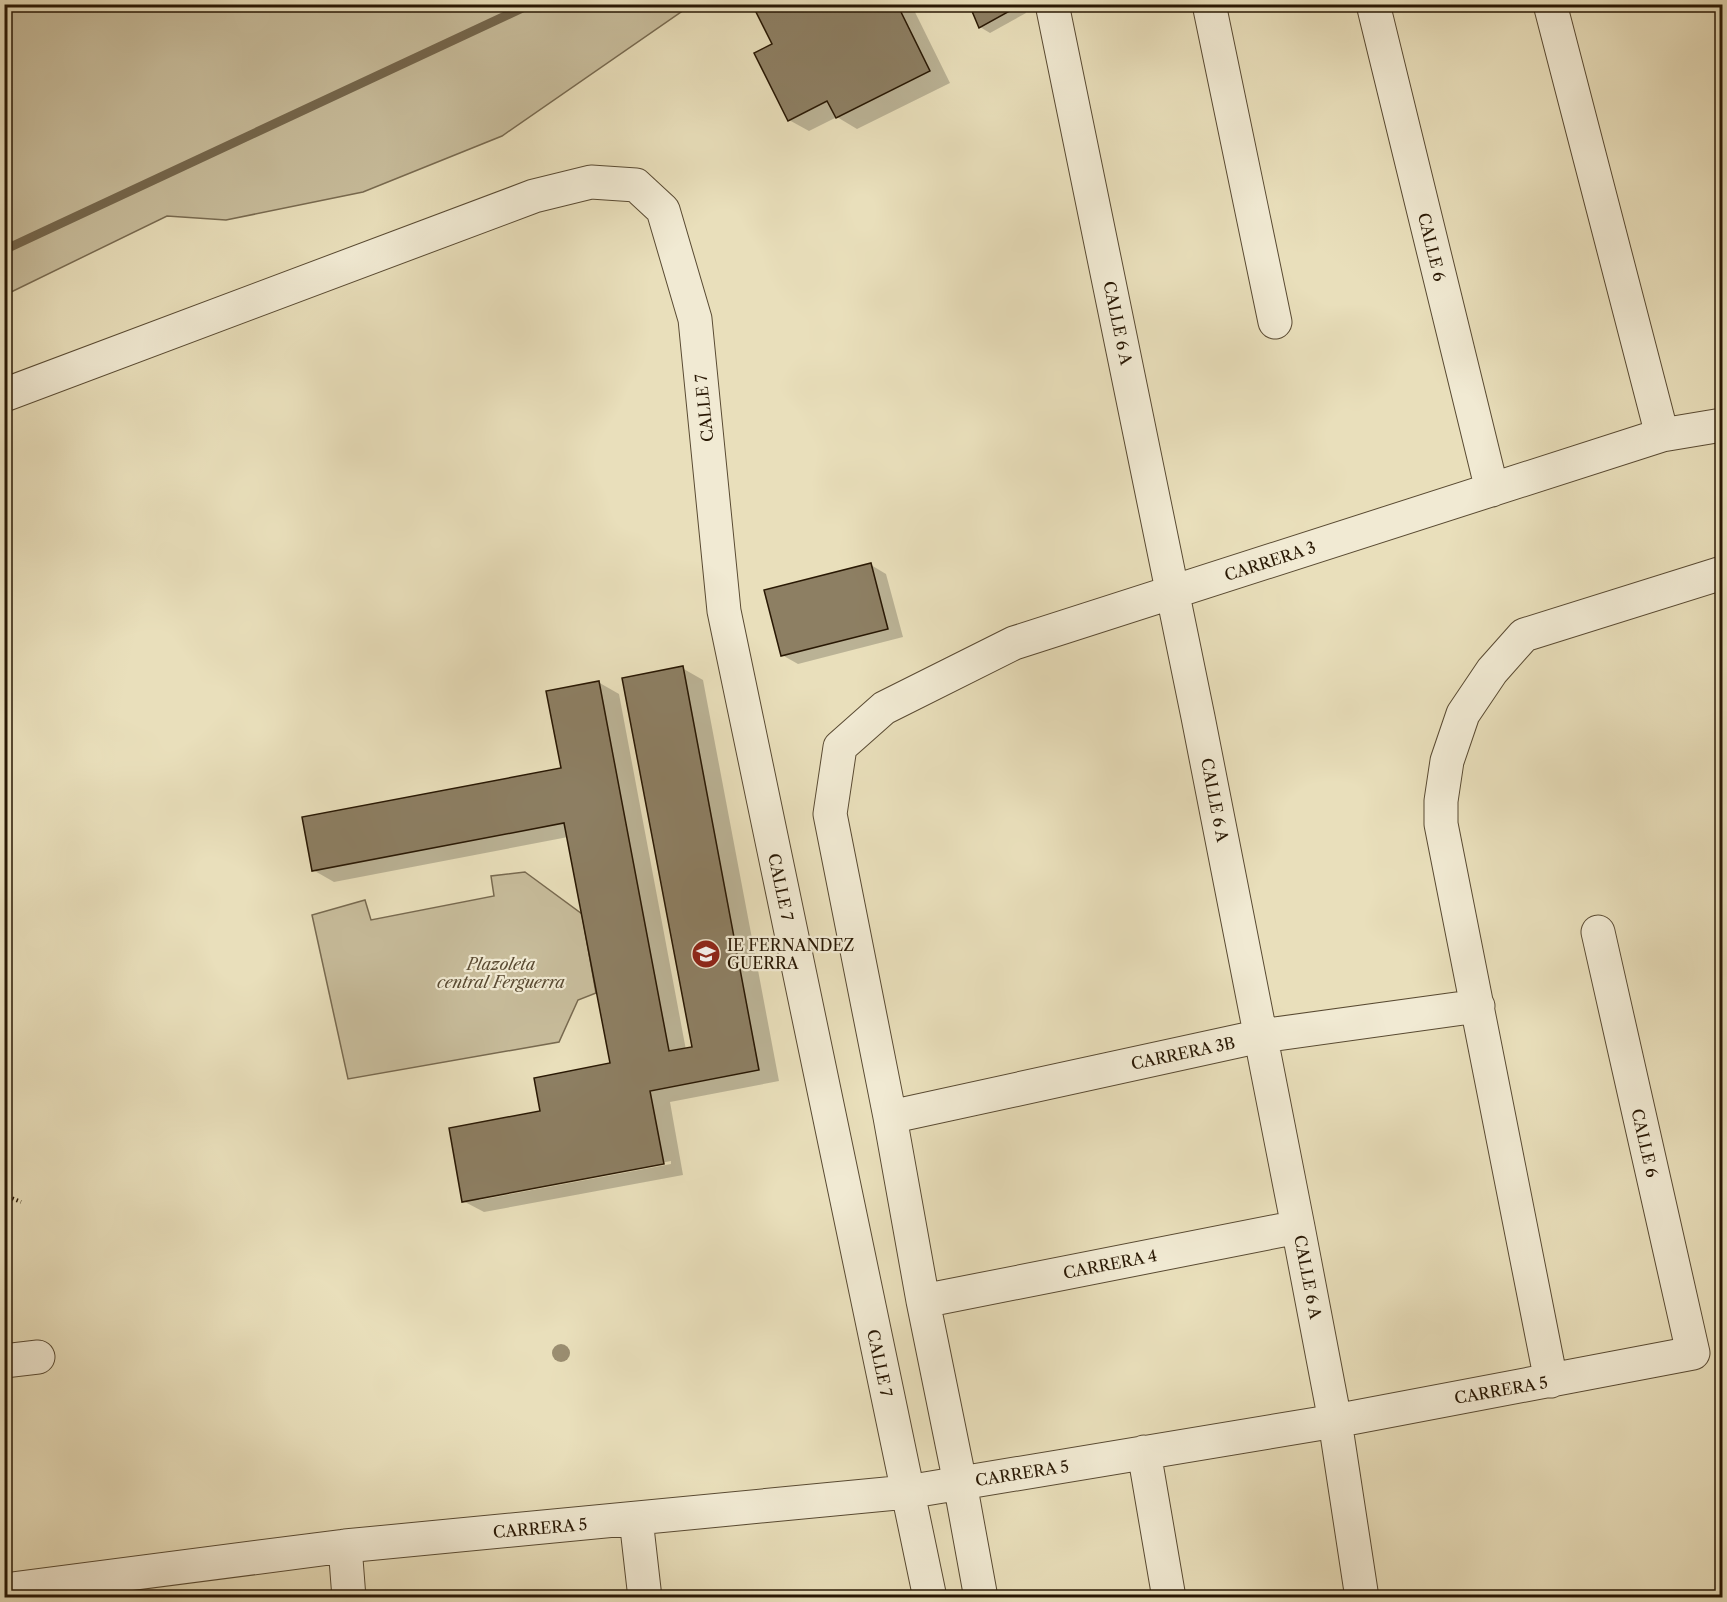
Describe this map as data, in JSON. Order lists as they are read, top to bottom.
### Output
{
  "streets": {
    "street": [
      "CALLE 6",
      "CALLE 6 A",
      "CALLE 7",
      "CARRERA 3",
      "CARRERA 3B",
      "CARRERA 4",
      "CARRERA 5"
    ]
  },
  "crossings": [
    ["CALLE 6", "CARRERA 3"],
    ["CALLE 6", "CARRERA 5"],
    ["CALLE 6 A", "CARRERA 3"],
    ["CALLE 6 A", "CARRERA 3B"],
    ["CALLE 6 A", "CARRERA 4"],
    ["CALLE 6 A", "CARRERA 5"],
    ["CALLE 7", "CARRERA 5"],
    ["CARRERA 3", "CARRERA 3B"]
  ],
  "parks": ["Plazoleta central Ferguerra"],
  "places": {
    "school or university": ["IE FERNANDEZ GUERRA"]
  }
}
